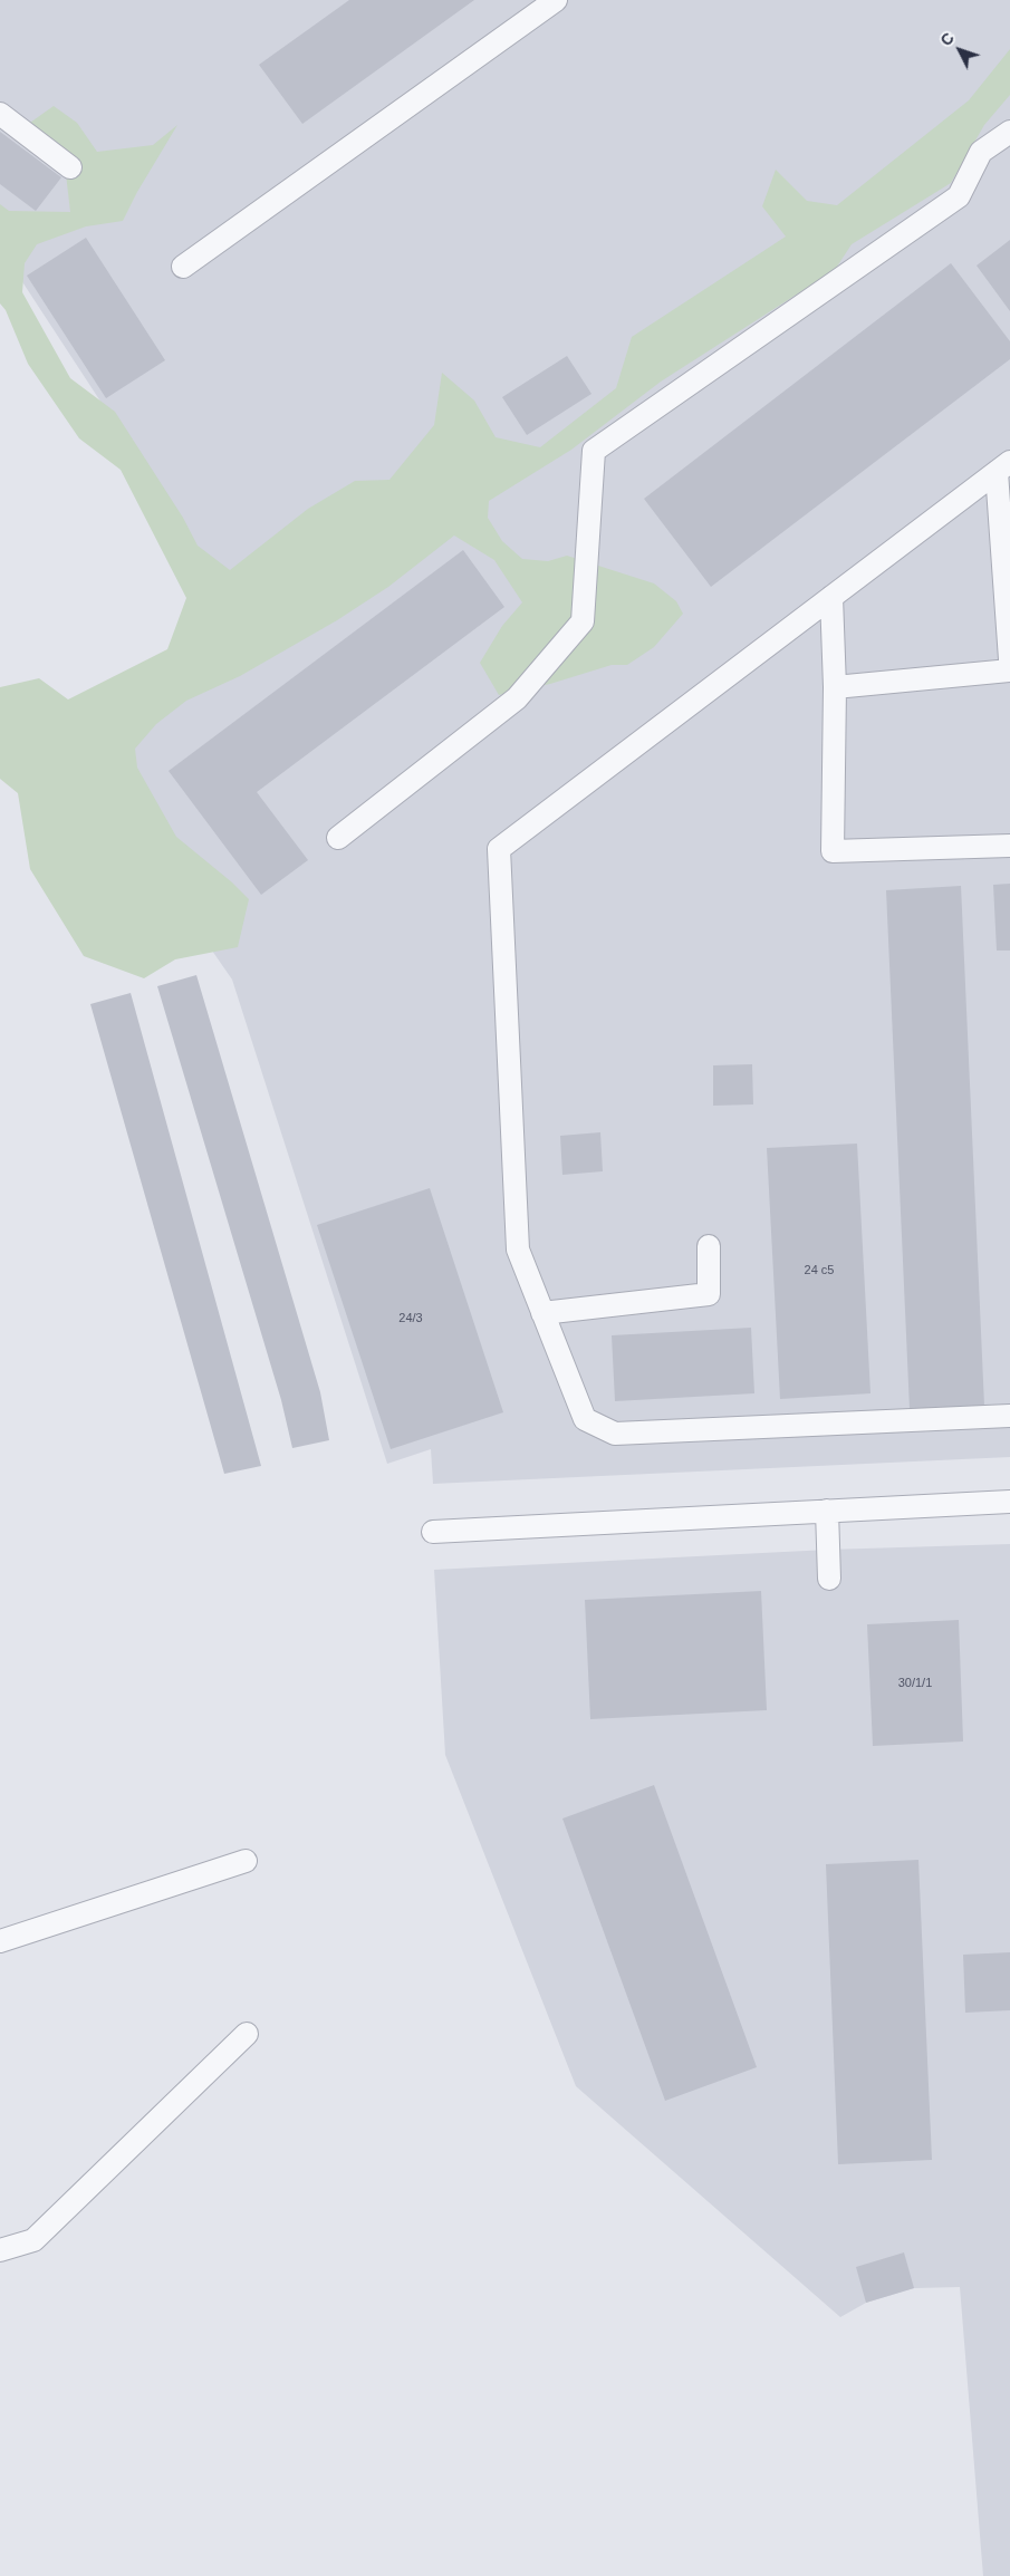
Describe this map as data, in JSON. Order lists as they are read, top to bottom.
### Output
{
  "house_numbers": ["24 с5", "24/3", "30/1/1"],
  "north": "top left"
}
